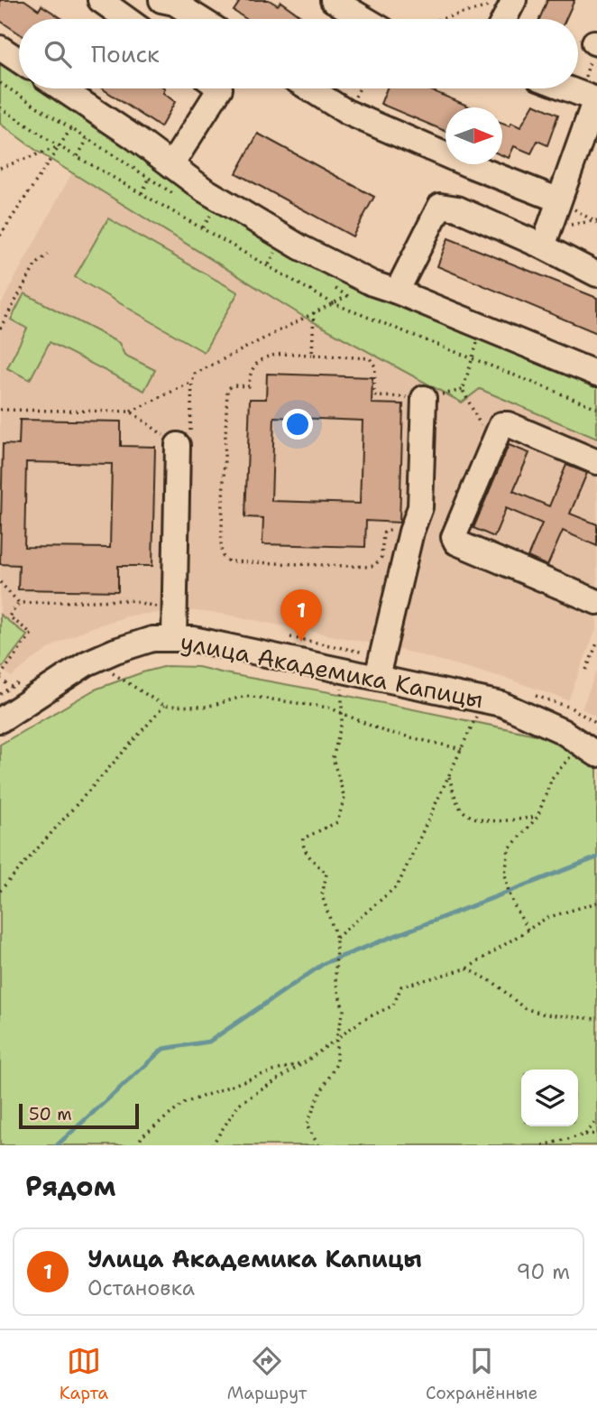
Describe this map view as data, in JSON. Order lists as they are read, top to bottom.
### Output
{
  "streets": {
    "street": ["улица Академика Капицы"]
  },
  "scale_bar": "50 m",
  "north": "right",
  "page": {
    "search": "Поиск",
    "pins": "1",
    "scale": "50 m",
    "heading": "Рядом",
    "list": [
      {
        "mark": "1",
        "name": "Улица Академика Капицы",
        "note": "Остановка",
        "value": "90 m"
      }
    ],
    "nav": ["Карта", "Маршрут", "Сохранённые"]
  }
}
